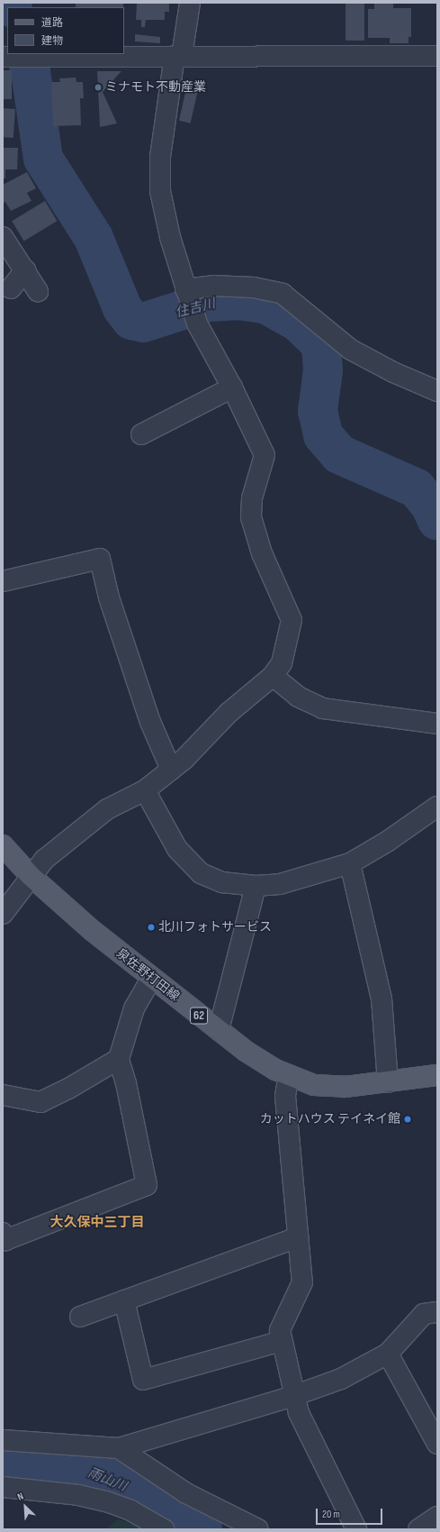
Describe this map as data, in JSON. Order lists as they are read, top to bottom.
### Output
{
  "streets": {
    "main road": ["泉佐野打田線", "62"]
  },
  "districts": ["大久保中三丁目"],
  "water": ["住吉川", "雨山川"],
  "places": ["ミナモト不動産業", "北川フォトサービス", "カットハウス テイネイ館"],
  "legend": ["道路", "建物"],
  "scale_bar": "20 m",
  "north": "top left"
}
